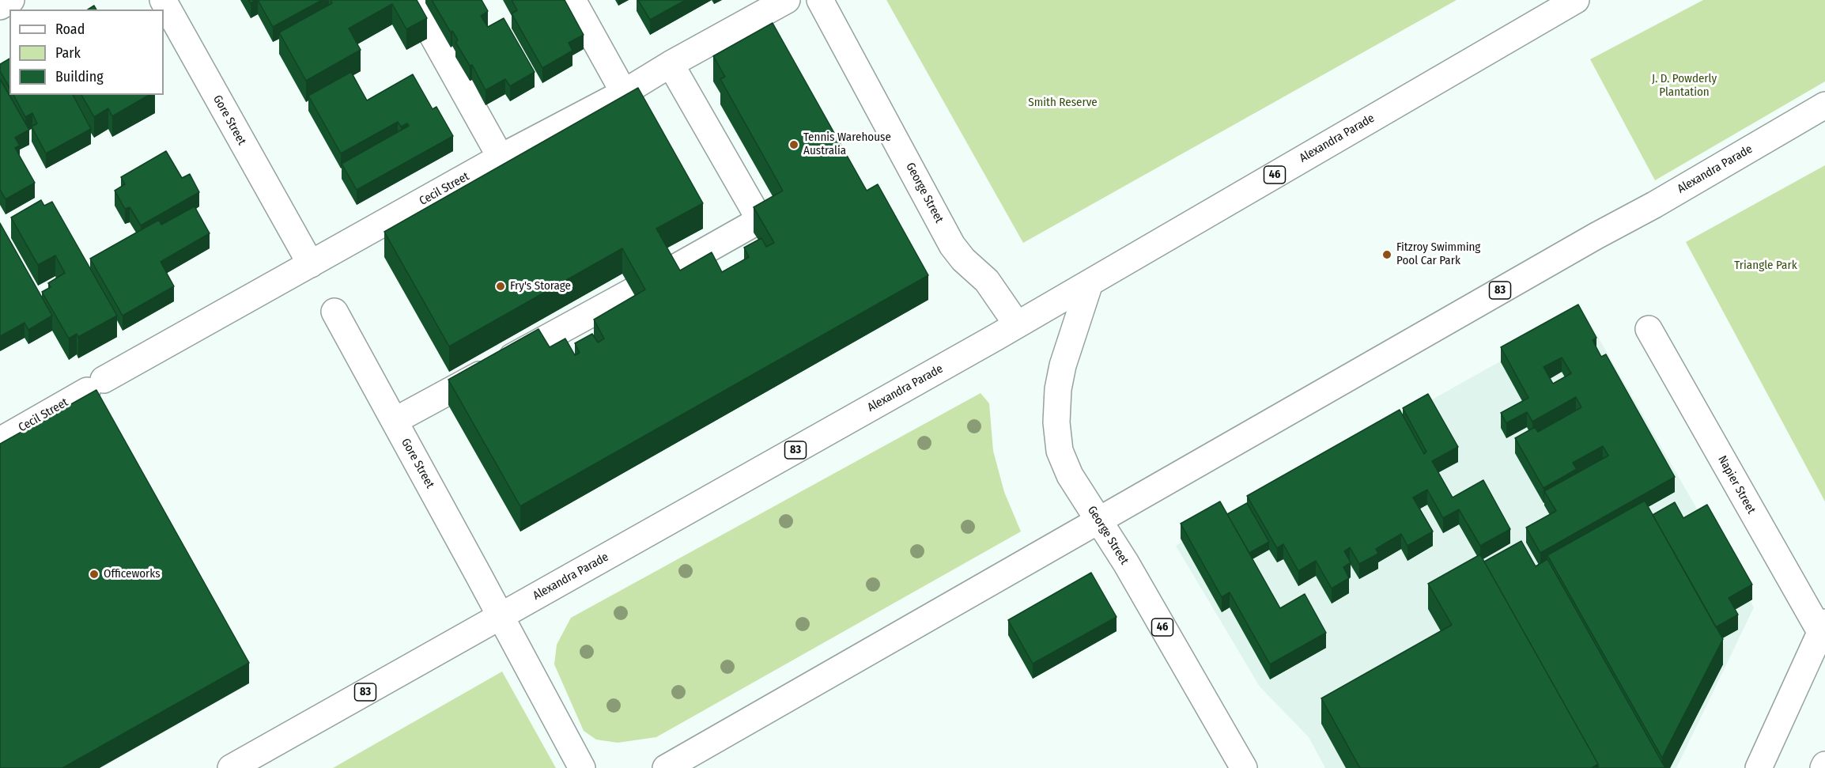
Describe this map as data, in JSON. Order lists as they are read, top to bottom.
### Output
{
  "streets": {
    "main road": [
      "Gore Street",
      "Alexandra Parade",
      "46",
      "Cecil Street",
      "George Street",
      "83",
      "Napier Street"
    ]
  },
  "crossings": [
    ["Gore Street", "Alexandra Parade"],
    ["Gore Street", "Cecil Street"],
    ["Alexandra Parade", "George Street"]
  ],
  "parks": ["J. D. Powderly Plantation", "Smith Reserve", "Triangle Park"],
  "places": [
    "Tennis Warehouse Australia",
    "Fitzroy Swimming Pool Car Park",
    "Fry's Storage",
    "Officeworks"
  ],
  "legend": ["Road", "Park", "Building"]
}
